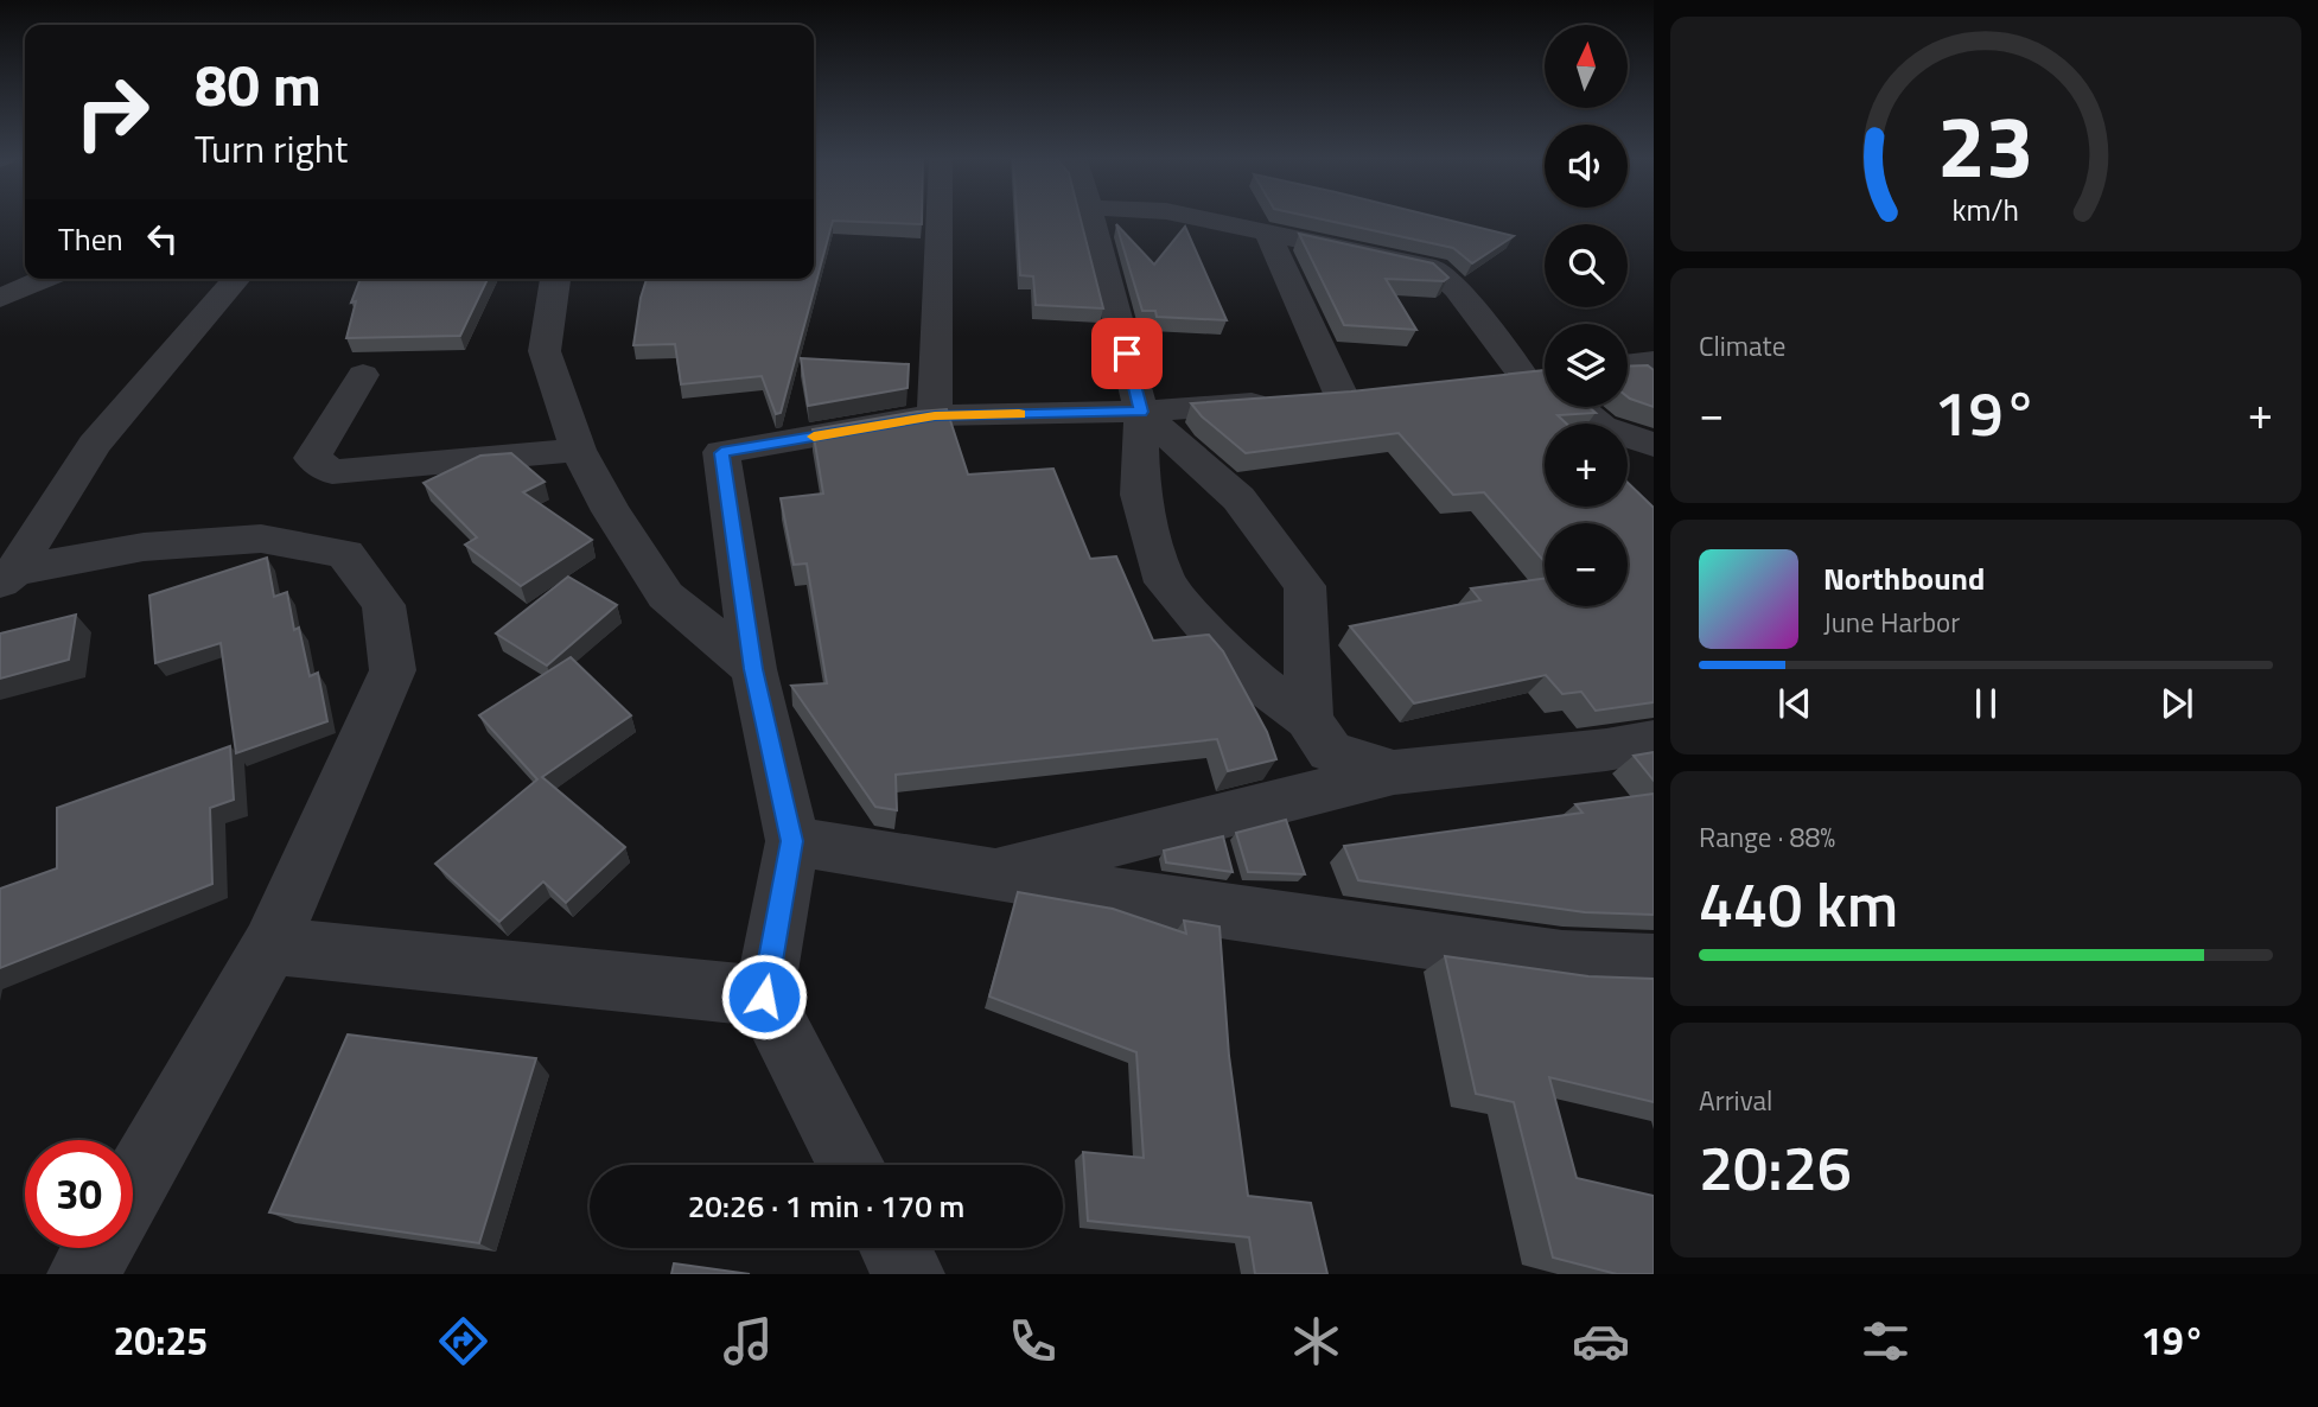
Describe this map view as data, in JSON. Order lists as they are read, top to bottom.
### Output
{
  "north": "top",
  "page": {
    "map_buttons": ["+", "−"],
    "turn": ["80 m", "Turn right"],
    "then": "Then",
    "tile": [
      "Climate",
      ["Range · 88%", "440 km"],
      ["Arrival", "20:26"]
    ],
    "heat": ["−", "19°", "+"],
    "song": ["Northbound", "June Harbor"],
    "limit": "30",
    "trip": "20:26 · 1 min · 170 m",
    "tabs": ["20:25", "19°"],
    "gauge": ["23", "km/h"]
  }
}
